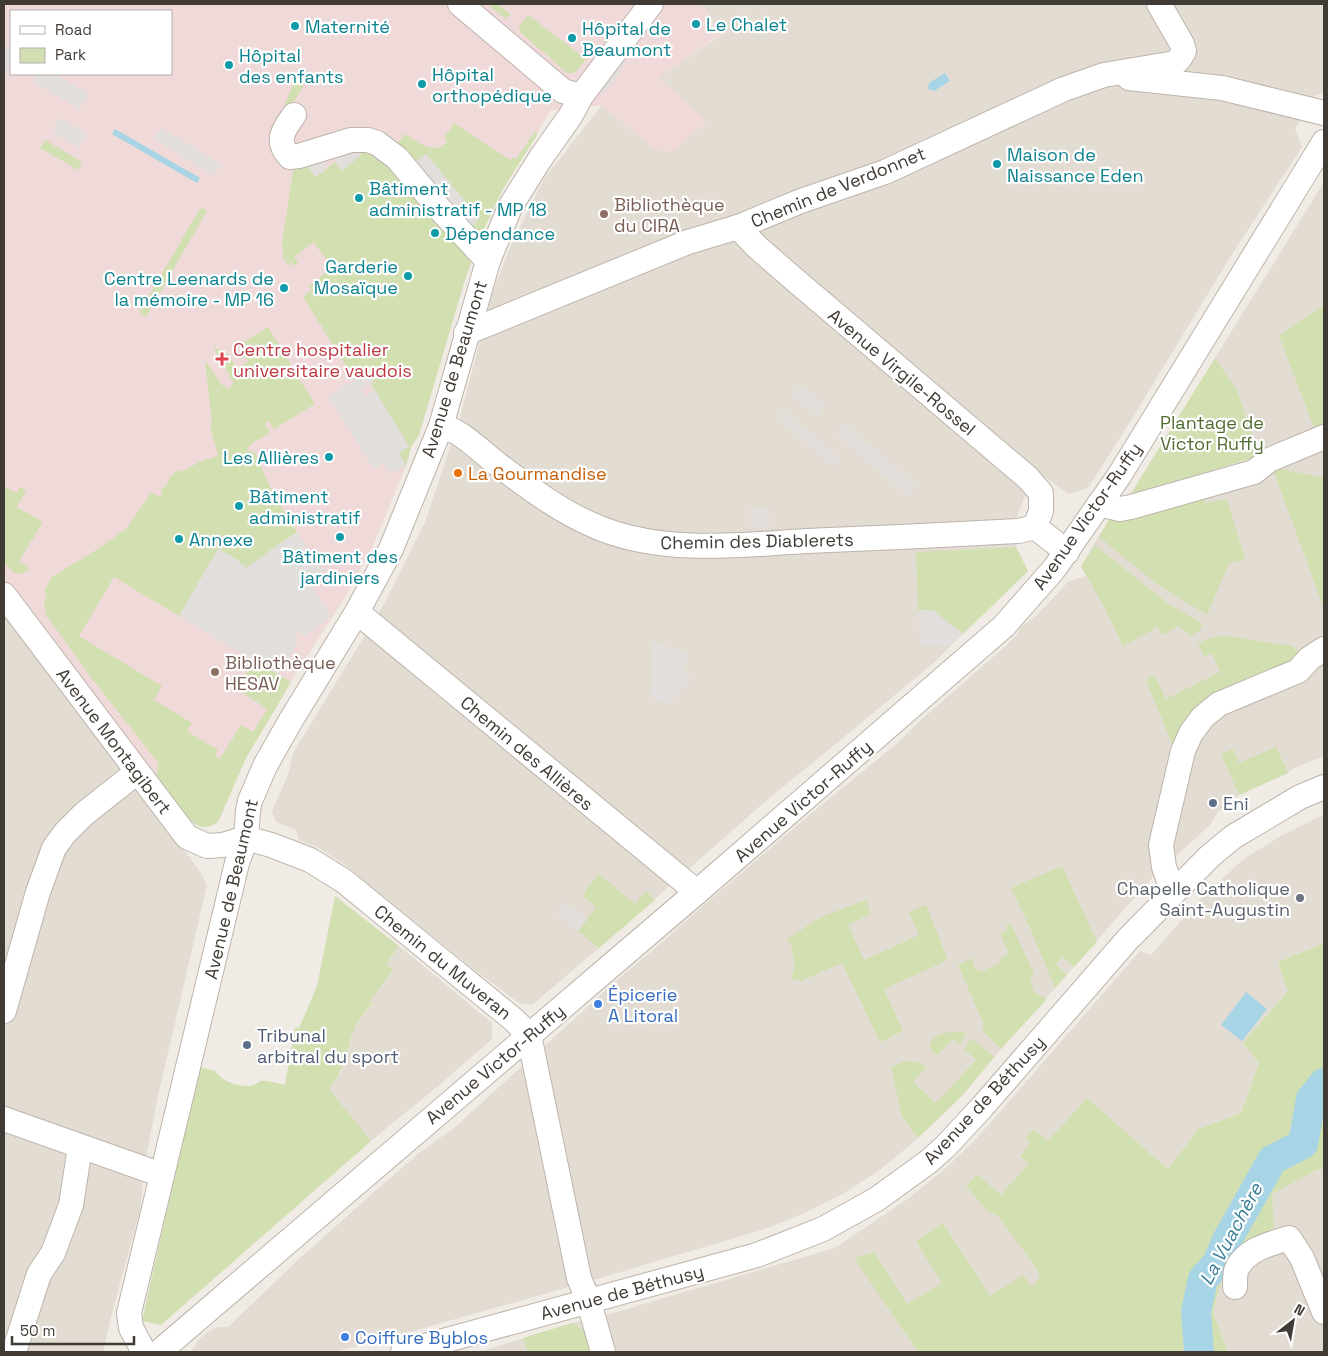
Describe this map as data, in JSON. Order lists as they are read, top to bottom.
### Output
{
  "streets": {
    "street": [
      "Chemin de Verdonnet",
      "Avenue de Beaumont",
      "Avenue Virgile-Rossel",
      "Avenue Victor-Ruffy",
      "Chemin des Diablerets",
      "Avenue Montagibert",
      "Chemin des Allières",
      "Chemin du Muveran",
      "Avenue de Béthusy"
    ]
  },
  "crossings": [
    ["Chemin de Verdonnet", "Avenue de Beaumont"],
    ["Chemin de Verdonnet", "Avenue Virgile-Rossel"],
    ["Avenue de Beaumont", "Chemin des Diablerets"],
    ["Avenue de Beaumont", "Avenue Montagibert"],
    ["Avenue de Beaumont", "Chemin des Allières"],
    ["Avenue de Beaumont", "Chemin du Muveran"],
    ["Avenue Virgile-Rossel", "Chemin des Diablerets"],
    ["Avenue Victor-Ruffy", "Chemin des Allières"],
    ["Avenue Victor-Ruffy", "Chemin du Muveran"],
    ["Avenue Montagibert", "Chemin du Muveran"]
  ],
  "water": ["La Vuachère"],
  "parks": ["Plantage de Victor Ruffy"],
  "places": {
    "other": [
      "Le Chalet",
      "Maternité",
      "Hôpital de Beaumont",
      "Hôpital des enfants",
      "Hôpital orthopédique",
      "Maison de Naissance Eden",
      "Bâtiment administratif - MP 18",
      "Bibliothèque du CIRA",
      "Dépendance",
      "Garderie Mosaïque",
      "Centre Leenards de la mémoire - MP 16",
      "Les Allières",
      "La Gourmandise",
      "Bâtiment administratif",
      "Bâtiment des jardiniers",
      "Annexe",
      "Bibliothèque HESAV",
      "Eni",
      "Chapelle Catholique Saint-Augustin",
      "Épicerie A Litoral",
      "Tribunal arbitral du sport",
      "Coiffure Byblos"
    ],
    "health": ["Centre hospitalier universitaire vaudois"]
  },
  "legend": ["Road", "Park"],
  "scale_bar": "50 m",
  "north": "top right"
}
